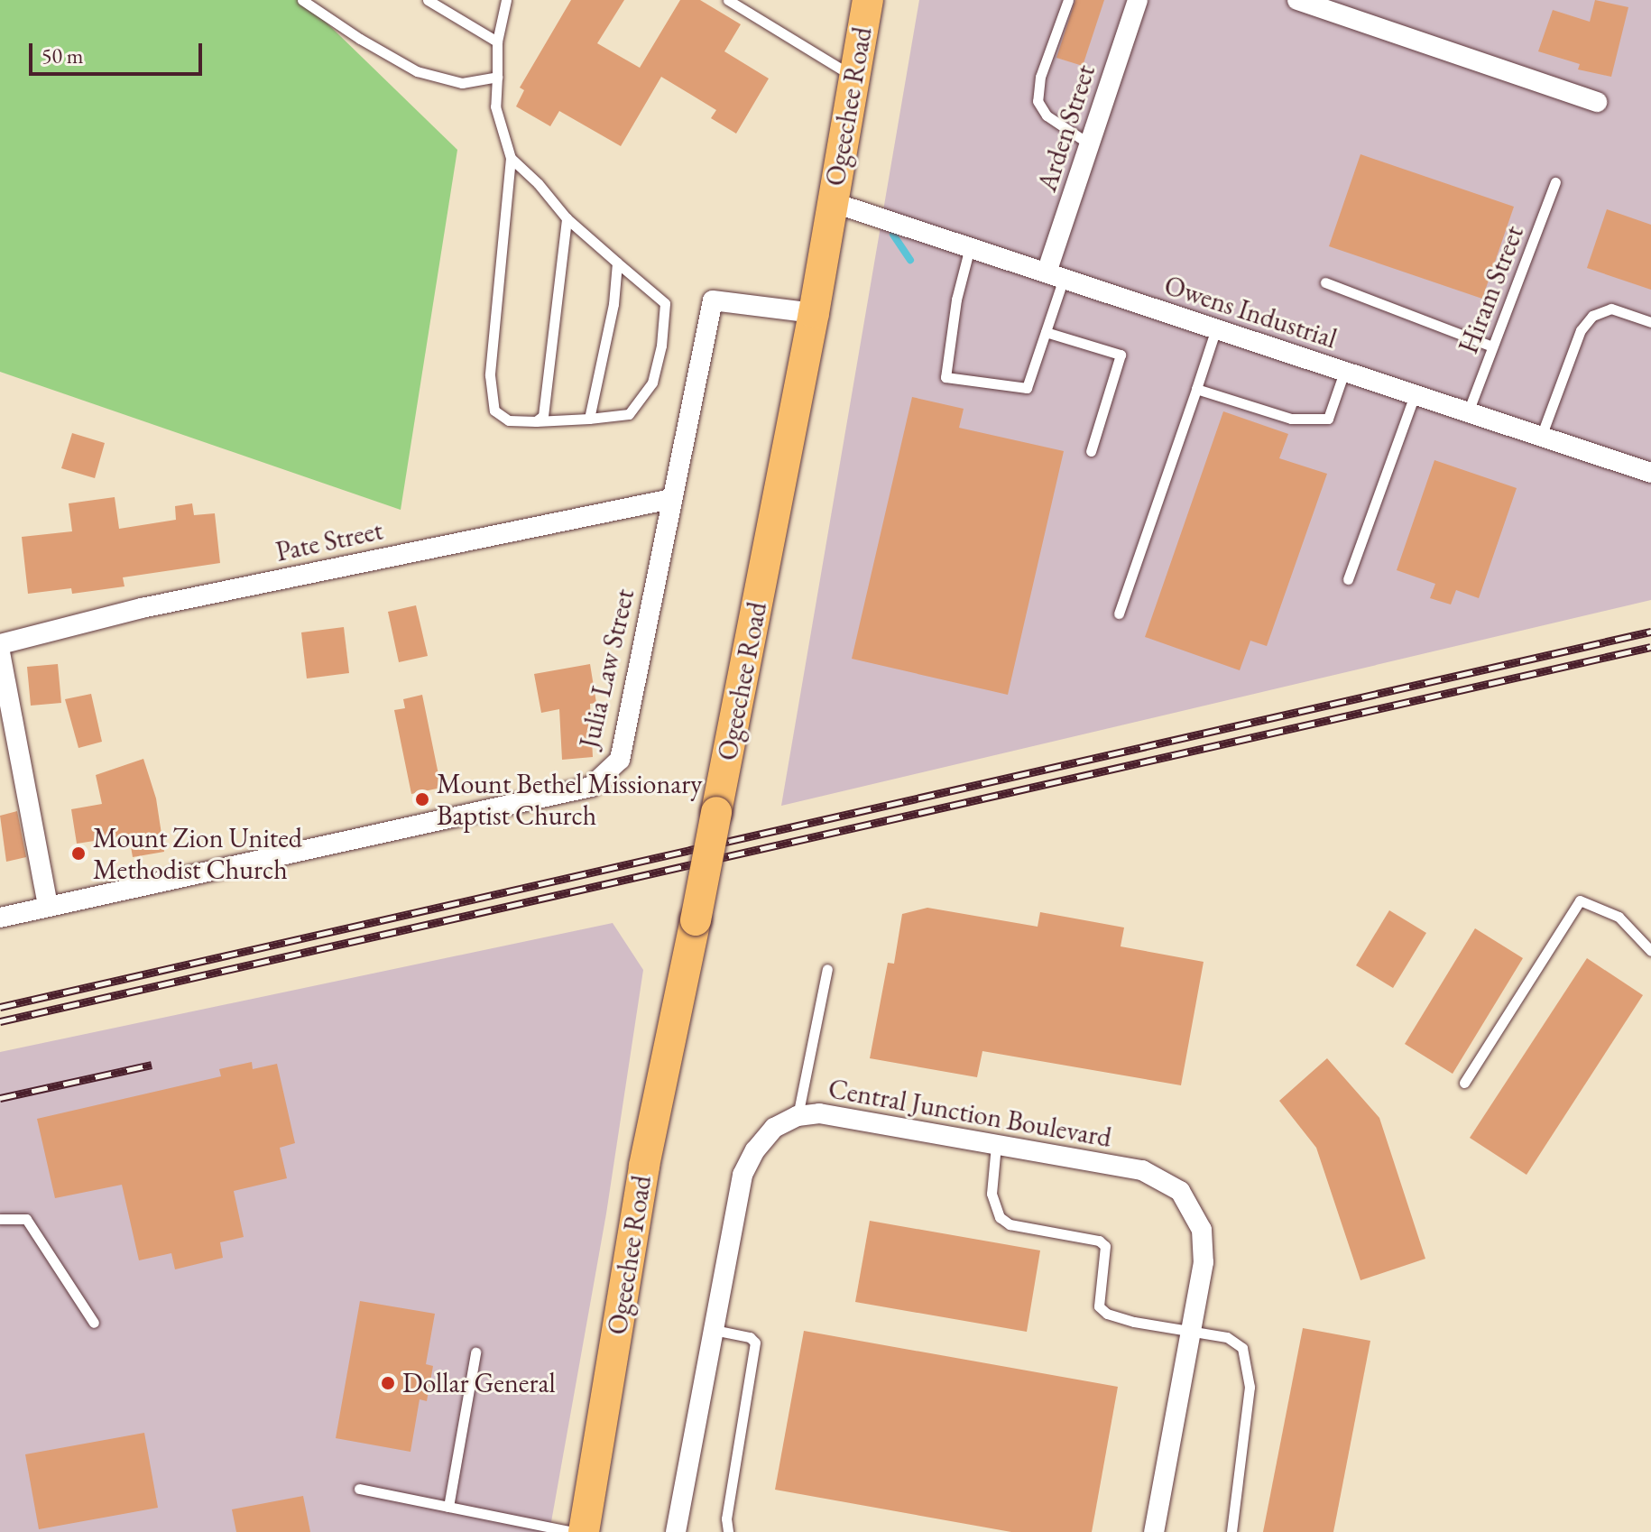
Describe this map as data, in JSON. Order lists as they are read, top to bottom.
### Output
{
  "streets": {
    "main road": ["Ogeechee Road"],
    "street": [
      "Arden Street",
      "Owens Industrial",
      "Pate Street",
      "Julia Law Street",
      "Central Junction Boulevard"
    ],
    "lane": ["Hiram Street"]
  },
  "crossings": [
    ["Ogeechee Road", "Owens Industrial"],
    ["Ogeechee Road", "Julia Law Street"],
    ["Arden Street", "Owens Industrial"],
    ["Hiram Street", "Owens Industrial"],
    ["Pate Street", "Julia Law Street"]
  ],
  "places": ["Mount Bethel Missionary Baptist Church", "Mount Zion United Methodist Church", "Dollar General"],
  "scale_bar": "50 m"
}
